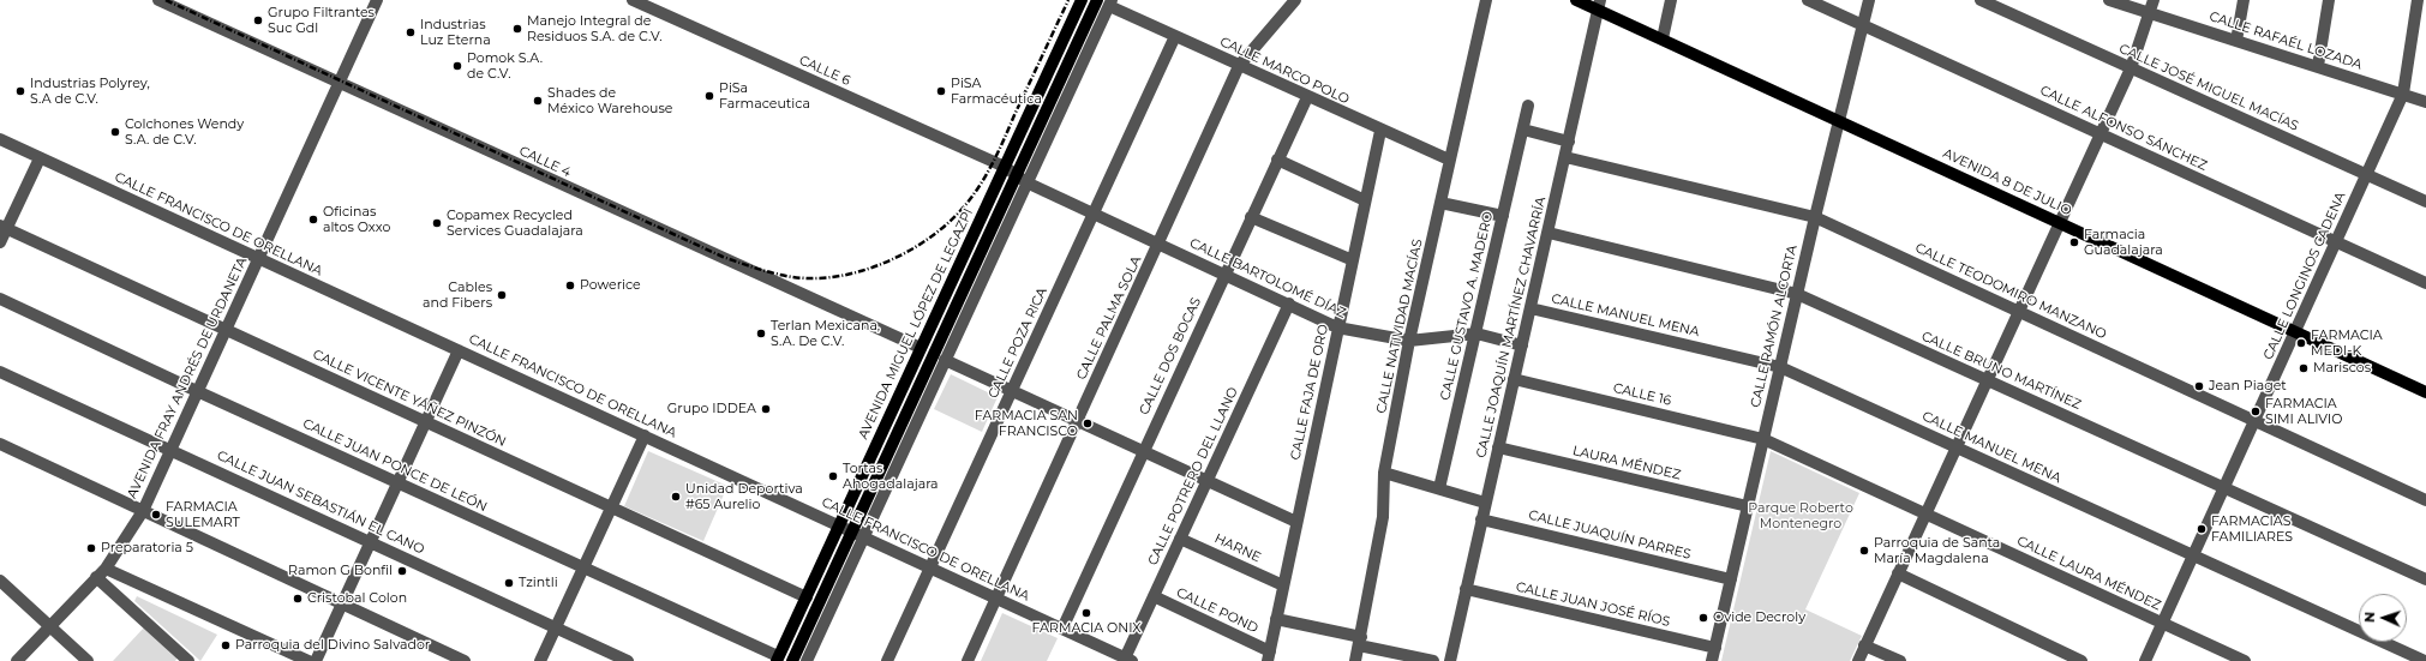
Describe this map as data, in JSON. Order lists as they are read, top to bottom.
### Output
{
  "streets": {
    "main road": ["AVENIDA 8 DE JULIO", "AVENIDA MIGUEL LÓPEZ DE LEGAZPI"],
    "street": [
      "CALLE RAFAÉL LOZADA",
      "CALLE 6",
      "CALLE MARCO POLO",
      "CALLE JOSÉ MIGUEL MACÍAS",
      "CALLE ALFONSO SÁNCHEZ",
      "CALLE 4",
      "CALLE FRANCISCO DE ORELLANA",
      "CALLE LONGINOS CADENA",
      "CALLE BARTOLOMÉ DÍAZ",
      "CALLE TEODOMIRO MANZANO",
      "CALLE GUSTAVO A. MADERO",
      "CALLE MANUEL MENA",
      "CALLE PALMA SOLA",
      "CALLE NATIVIDAD MACÍAS",
      "CALLE RAMÓN ALCORTA",
      "CALLE JOAQUÍN MARTÍNEZ CHAVARRÍA",
      "CALLE POZA RICA",
      "CALLE DOS BOCAS",
      "CALLE BRUNO MARTÍNEZ",
      "AVENIDA FRAY ANDRÉS DE URDANETA",
      "CALLE FAJA DE ORO",
      "CALLE 16",
      "CALLE VICENTE YÁÑEZ PINZÓN",
      "LAURA MÉNDEZ",
      "CALLE JUAN PONCE DE LEÓN",
      "CALLE POTRERO DEL LLANO",
      "CALLE JUAN SEBASTIÁN EL CANO",
      "CALLE JUAQUÍN PARRES",
      "HARNE",
      "CALLE LAURA MÉNDEZ",
      "CALLE JUAN JOSÉ RÍOS",
      "CALLE POND"
    ]
  },
  "crossings": [
    ["CALLE RAFAÉL LOZADA", "CALLE LONGINOS CADENA"],
    ["CALLE 6", "CALLE BARTOLOMÉ DÍAZ"],
    ["CALLE 6", "AVENIDA MIGUEL LÓPEZ DE LEGAZPI"],
    ["CALLE MARCO POLO", "CALLE PALMA SOLA"],
    ["CALLE MARCO POLO", "CALLE NATIVIDAD MACÍAS"],
    ["CALLE MARCO POLO", "CALLE POZA RICA"],
    ["CALLE MARCO POLO", "CALLE DOS BOCAS"],
    ["CALLE MARCO POLO", "CALLE FAJA DE ORO"],
    ["CALLE JOSÉ MIGUEL MACÍAS", "CALLE LONGINOS CADENA"],
    ["CALLE ALFONSO SÁNCHEZ", "CALLE LONGINOS CADENA"],
    ["CALLE ALFONSO SÁNCHEZ", "CALLE RAMÓN ALCORTA"],
    ["CALLE 4", "AVENIDA MIGUEL LÓPEZ DE LEGAZPI"],
    ["CALLE 4", "AVENIDA FRAY ANDRÉS DE URDANETA"],
    ["AVENIDA 8 DE JULIO", "CALLE LONGINOS CADENA"],
    ["AVENIDA 8 DE JULIO", "CALLE RAMÓN ALCORTA"],
    ["AVENIDA 8 DE JULIO", "CALLE JOAQUÍN MARTÍNEZ CHAVARRÍA"],
    ["CALLE FRANCISCO DE ORELLANA", "CALLE PALMA SOLA"],
    ["CALLE FRANCISCO DE ORELLANA", "AVENIDA MIGUEL LÓPEZ DE LEGAZPI"],
    ["CALLE FRANCISCO DE ORELLANA", "CALLE POZA RICA"],
    ["CALLE FRANCISCO DE ORELLANA", "CALLE DOS BOCAS"],
    ["CALLE FRANCISCO DE ORELLANA", "AVENIDA FRAY ANDRÉS DE URDANETA"],
    ["CALLE FRANCISCO DE ORELLANA", "CALLE POTRERO DEL LLANO"],
    ["CALLE LONGINOS CADENA", "CALLE TEODOMIRO MANZANO"],
    ["CALLE LONGINOS CADENA", "CALLE MANUEL MENA"],
    ["CALLE LONGINOS CADENA", "CALLE BRUNO MARTÍNEZ"],
    ["CALLE LONGINOS CADENA", "CALLE LAURA MÉNDEZ"],
    ["CALLE BARTOLOMÉ DÍAZ", "CALLE GUSTAVO A. MADERO"],
    ["CALLE BARTOLOMÉ DÍAZ", "CALLE PALMA SOLA"],
    ["CALLE BARTOLOMÉ DÍAZ", "CALLE NATIVIDAD MACÍAS"],
    ["CALLE BARTOLOMÉ DÍAZ", "CALLE JOAQUÍN MARTÍNEZ CHAVARRÍA"],
    ["CALLE BARTOLOMÉ DÍAZ", "CALLE POZA RICA"],
    ["CALLE BARTOLOMÉ DÍAZ", "CALLE DOS BOCAS"],
    ["CALLE BARTOLOMÉ DÍAZ", "CALLE FAJA DE ORO"],
    ["CALLE BARTOLOMÉ DÍAZ", "CALLE POTRERO DEL LLANO"],
    ["CALLE TEODOMIRO MANZANO", "CALLE RAMÓN ALCORTA"],
    ["CALLE TEODOMIRO MANZANO", "CALLE JOAQUÍN MARTÍNEZ CHAVARRÍA"],
    ["CALLE MANUEL MENA", "CALLE RAMÓN ALCORTA"],
    ["CALLE MANUEL MENA", "CALLE JOAQUÍN MARTÍNEZ CHAVARRÍA"],
    ["AVENIDA MIGUEL LÓPEZ DE LEGAZPI", "CALLE VICENTE YÁÑEZ PINZÓN"],
    ["AVENIDA MIGUEL LÓPEZ DE LEGAZPI", "CALLE JUAN PONCE DE LEÓN"],
    ["CALLE RAMÓN ALCORTA", "CALLE BRUNO MARTÍNEZ"],
    ["CALLE RAMÓN ALCORTA", "CALLE 16"],
    ["CALLE RAMÓN ALCORTA", "LAURA MÉNDEZ"],
    ["CALLE RAMÓN ALCORTA", "CALLE JUAQUÍN PARRES"],
    ["CALLE RAMÓN ALCORTA", "CALLE LAURA MÉNDEZ"],
    ["CALLE RAMÓN ALCORTA", "CALLE JUAN JOSÉ RÍOS"],
    ["CALLE JOAQUÍN MARTÍNEZ CHAVARRÍA", "CALLE BRUNO MARTÍNEZ"],
    ["CALLE JOAQUÍN MARTÍNEZ CHAVARRÍA", "CALLE 16"],
    ["CALLE JOAQUÍN MARTÍNEZ CHAVARRÍA", "LAURA MÉNDEZ"],
    ["CALLE JOAQUÍN MARTÍNEZ CHAVARRÍA", "CALLE JUAQUÍN PARRES"],
    ["CALLE JOAQUÍN MARTÍNEZ CHAVARRÍA", "CALLE JUAN JOSÉ RÍOS"],
    ["AVENIDA FRAY ANDRÉS DE URDANETA", "CALLE VICENTE YÁÑEZ PINZÓN"],
    ["AVENIDA FRAY ANDRÉS DE URDANETA", "CALLE JUAN PONCE DE LEÓN"],
    ["AVENIDA FRAY ANDRÉS DE URDANETA", "CALLE JUAN SEBASTIÁN EL CANO"],
    ["CALLE FAJA DE ORO", "HARNE"],
    ["CALLE FAJA DE ORO", "CALLE POND"],
    ["CALLE 16", "CALLE LAURA MÉNDEZ"],
    ["CALLE POTRERO DEL LLANO", "HARNE"],
    ["CALLE POTRERO DEL LLANO", "CALLE POND"]
  ],
  "parks": ["Parque Roberto Montenegro"],
  "places": [
    "Grupo Filtrantes Suc Gdl",
    "Manejo Integral de Residuos S.A. de C.V.",
    "Industrias Luz Eterna",
    "Pomok S.A. de C.V.",
    "Industrias Polyrey, S.A de C.V.",
    "PiSA Farmacéutica",
    "PiSa Farmaceutica",
    "Shades de México Warehouse",
    "Colchones Wendy S.A. de C.V.",
    "Oficinas altos Oxxo",
    "Copamex Recycled Services Guadalajara",
    "Farmacia Guadalajara",
    "Powerice",
    "Cables and Fibers",
    "Terlan Mexicana, S.A. De C.V.",
    "FARMACIA MEDI-K",
    "Mariscos",
    "Jean Piaget",
    "Grupo IDDEA",
    "FARMACIA SIMI ALIVIO",
    "FARMACIA SAN FRANCISCO",
    "Tortas Ahogadalajara",
    "Unidad Deportiva #65 Aurelio",
    "FARMACIA SULEMART",
    "FARMACIAS FAMILIARES",
    "Preparatoria 5",
    "Parroquia de Santa María Magdalena",
    "Ramon G Bonfil",
    "Tzintli",
    "Cristobal Colon",
    "FARMACIA ONIX",
    "Ovide Decroly",
    "Parroquia del Divino Salvador"
  ],
  "north": "left"
}
